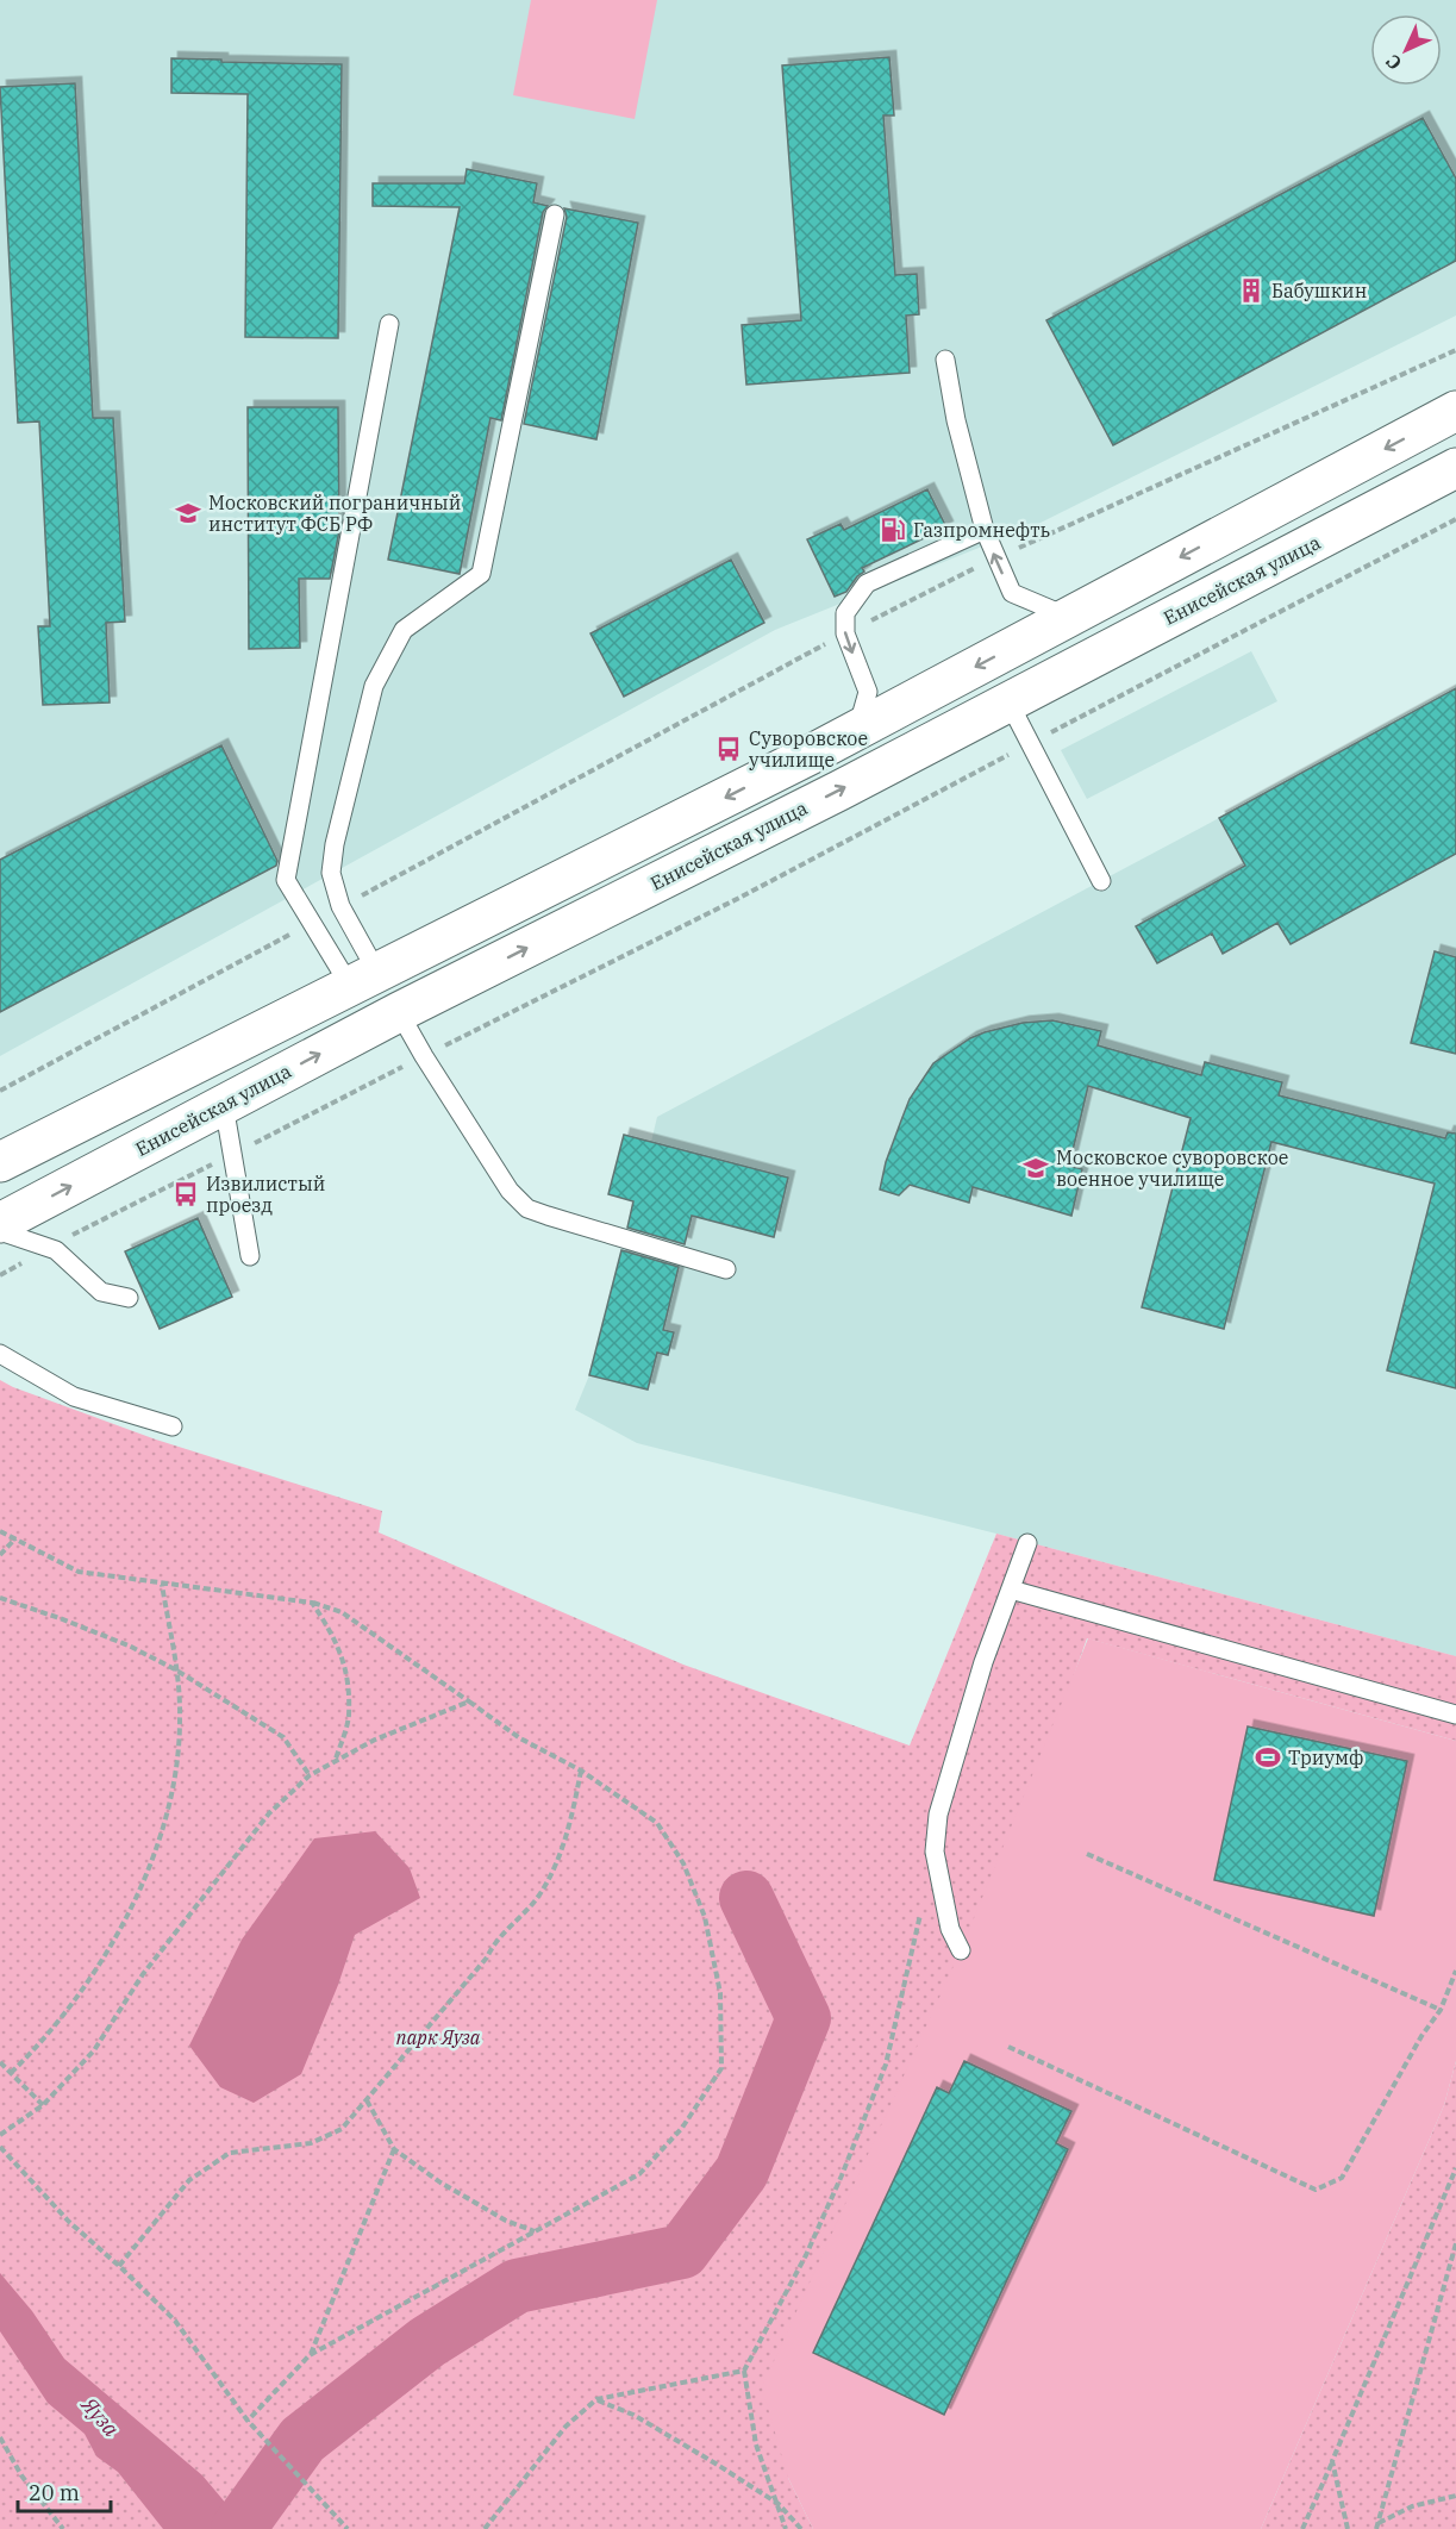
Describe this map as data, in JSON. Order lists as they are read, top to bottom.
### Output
{
  "streets": {
    "main road": ["Енисейская улица"]
  },
  "water": ["Яуза"],
  "parks": ["парк Яуза"],
  "places": {
    "building": ["Бабушкин"],
    "school or university": ["Московский пограничный институт ФСБ РФ", "Московское суворовское военное училище"],
    "fuel station": ["Газпромнефть"],
    "bus stop": ["Суворовское училище", "Извилистый проезд"],
    "sports": ["Триумф"]
  },
  "scale_bar": "20 m",
  "north": "bottom left"
}
